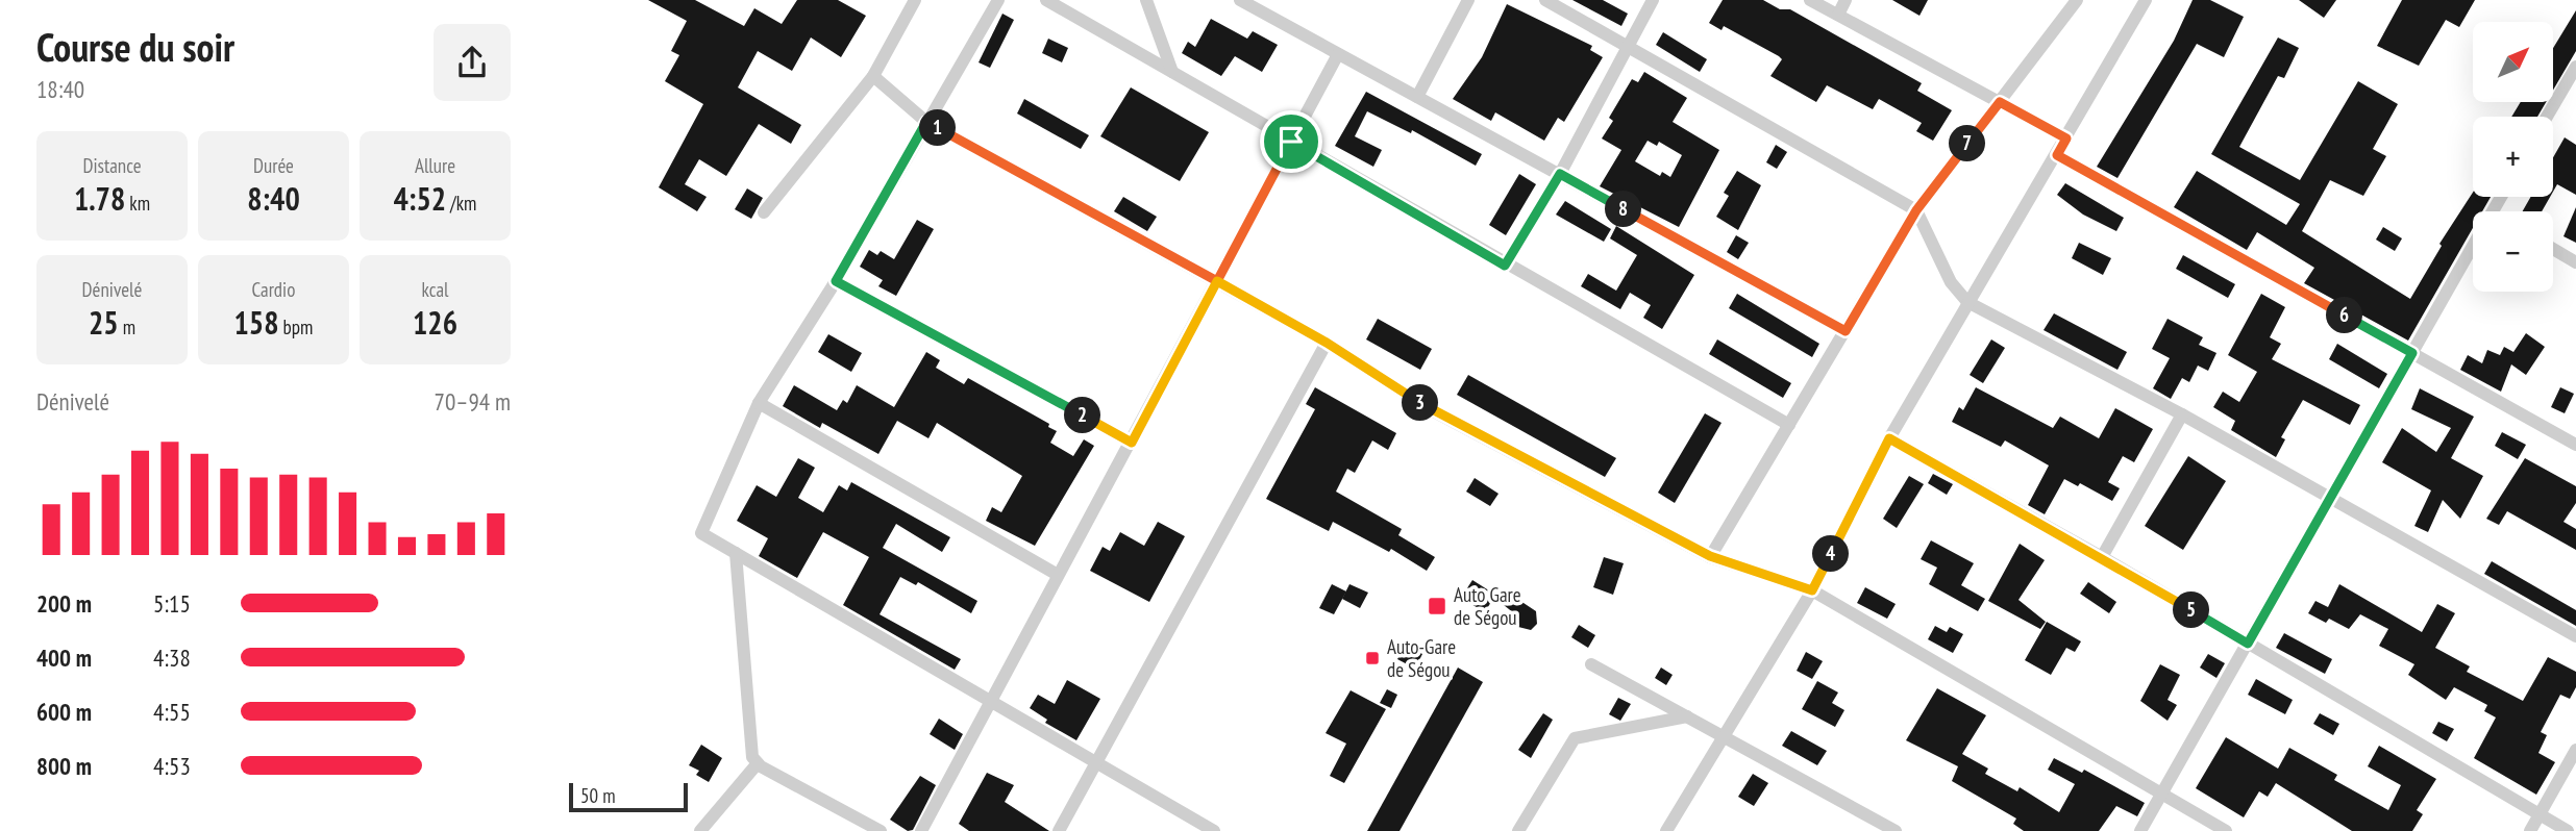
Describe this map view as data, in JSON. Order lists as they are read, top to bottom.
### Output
{
  "places": {
    "transit": ["Auto Gare de Ségou", "Auto-Gare de Ségou"]
  },
  "scale_bar": "50 m",
  "north": "top right",
  "page": {
    "heading": ["Course du soir", "18:40"],
    "map_buttons": ["+", "−"],
    "pins": [
      "1",
      "7",
      "8",
      "6",
      "3",
      "2",
      "4",
      "5"
    ],
    "stats": [
      ["Distance", "1.78 km"],
      ["Durée", "8:40"],
      ["Allure", "4:52 /km"],
      ["Dénivelé", "25 m"],
      ["Cardio", "158 bpm"],
      ["kcal", "126"]
    ],
    "chart": ["Dénivelé", "70–94 m"],
    "list": [
      {
        "name": "200 m",
        "note": "5:15"
      },
      {
        "name": "400 m",
        "note": "4:38"
      },
      {
        "name": "600 m",
        "note": "4:55"
      },
      {
        "name": "800 m",
        "note": "4:53"
      }
    ],
    "scale": "50 m"
  }
}
